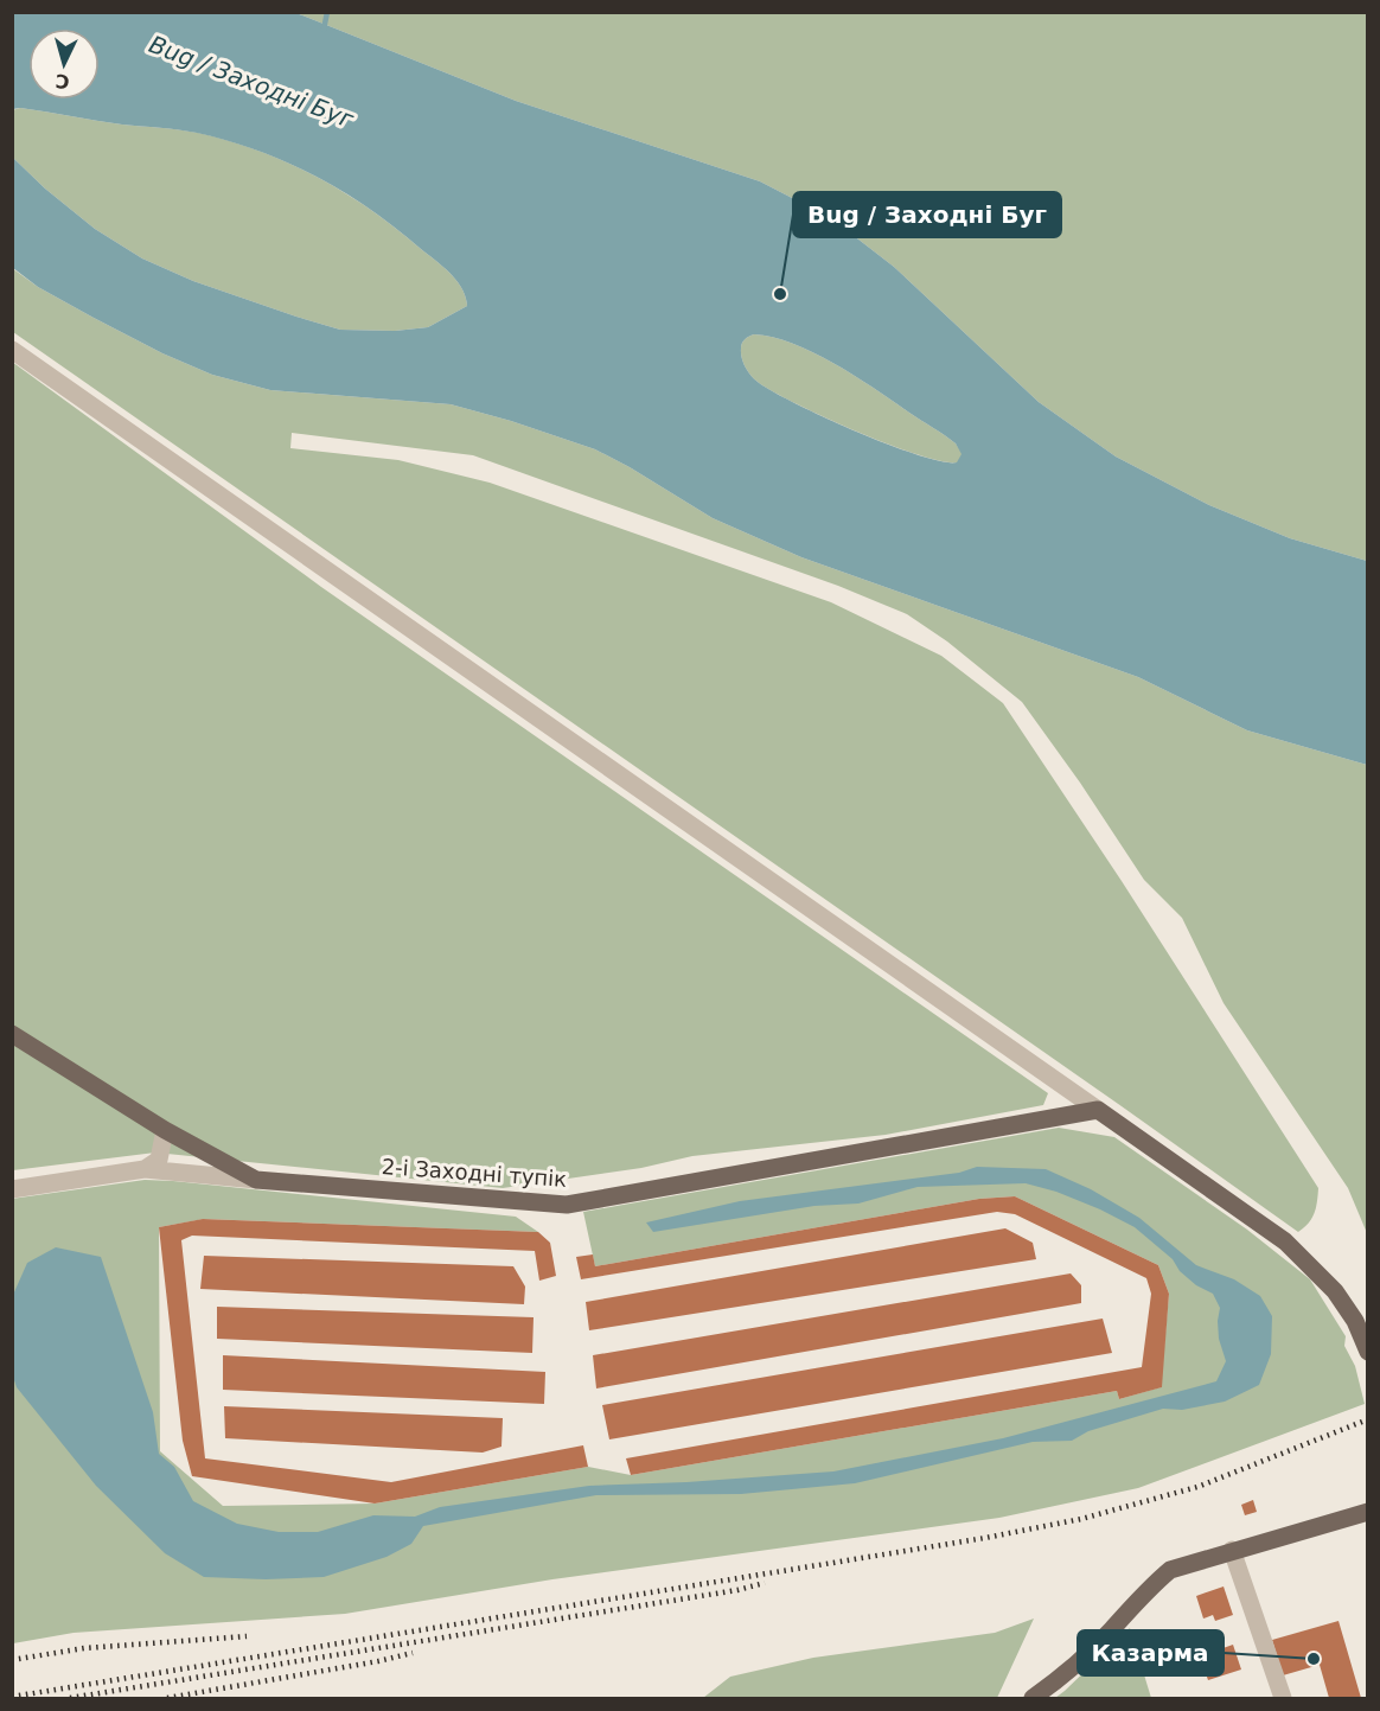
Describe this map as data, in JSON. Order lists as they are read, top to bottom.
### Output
{
  "streets": {
    "main road": ["2-і Заходні тупік"]
  },
  "water": ["Bug / Заходні Буг"],
  "places": ["Bug / Заходні Буг", "Казарма"],
  "north": "bottom"
}
